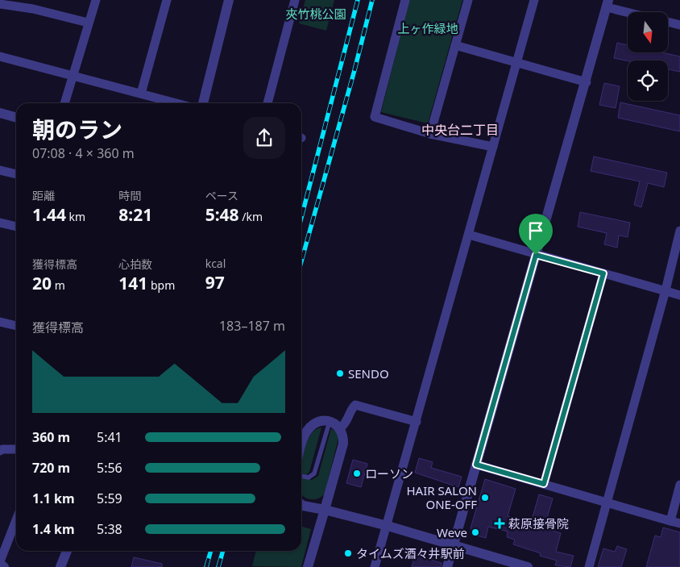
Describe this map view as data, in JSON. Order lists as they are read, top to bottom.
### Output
{
  "districts": ["中央台二丁目"],
  "parks": ["夾竹桃公園", "上ヶ作緑地"],
  "places": {
    "other": [
      "SENDO",
      "ローソン",
      "HAIR SALON ONE-OFF",
      "Weve",
      "タイムズ酒々井駅前"
    ],
    "health": ["萩原接骨院"]
  },
  "north": "bottom",
  "page": {
    "heading": ["朝のラン", "07:08 · 4 × 360 m"],
    "stats": [
      ["距離", "1.44 km"],
      ["時間", "8:21"],
      ["ペース", "5:48 /km"],
      ["獲得標高", "20 m"],
      ["心拍数", "141 bpm"],
      ["kcal", "97"]
    ],
    "chart": ["獲得標高", "183–187 m"],
    "list": [
      {
        "name": "360 m",
        "note": "5:41"
      },
      {
        "name": "720 m",
        "note": "5:56"
      },
      {
        "name": "1.1 km",
        "note": "5:59"
      },
      {
        "name": "1.4 km",
        "note": "5:38"
      }
    ]
  }
}
